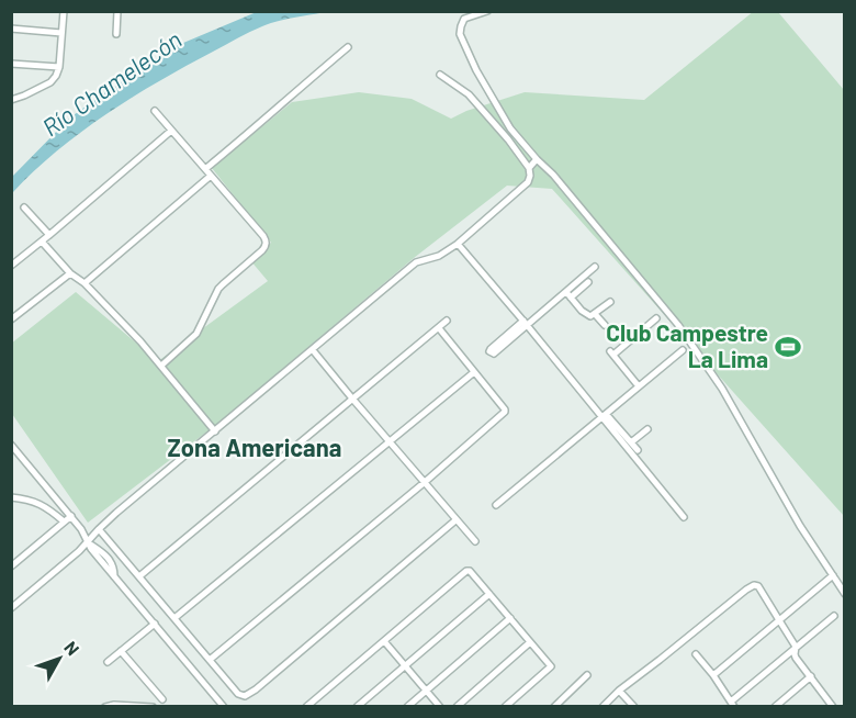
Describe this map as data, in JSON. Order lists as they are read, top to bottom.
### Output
{
  "districts": ["Zona Americana"],
  "water": ["Río Chamelecón"],
  "places": {
    "sports": ["Club Campestre La Lima"]
  },
  "north": "top right"
}
